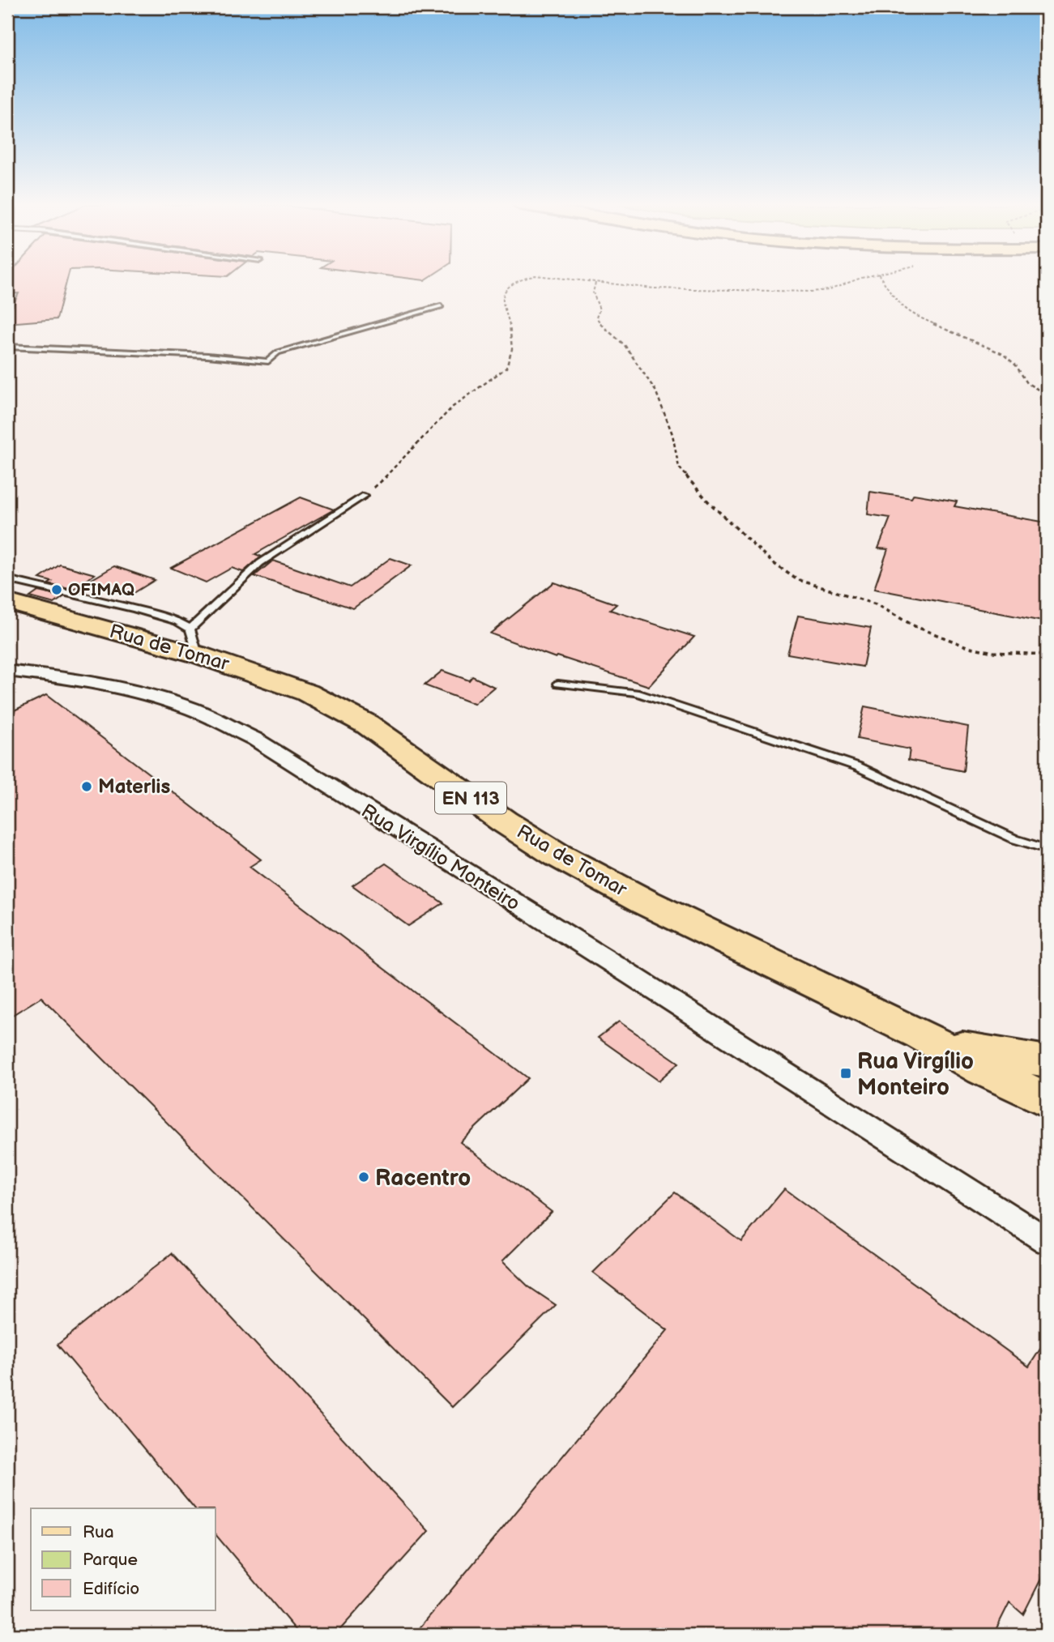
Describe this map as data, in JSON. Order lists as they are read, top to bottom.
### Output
{
  "streets": {
    "main road": ["Rua de Tomar", "EN 113"],
    "street": ["Rua Virgílio Monteiro"]
  },
  "places": {
    "other": ["OFIMAQ", "Materlis", "Racentro"],
    "transit": ["Rua Virgílio Monteiro"]
  },
  "legend": ["Rua", "Parque", "Edifício"]
}
